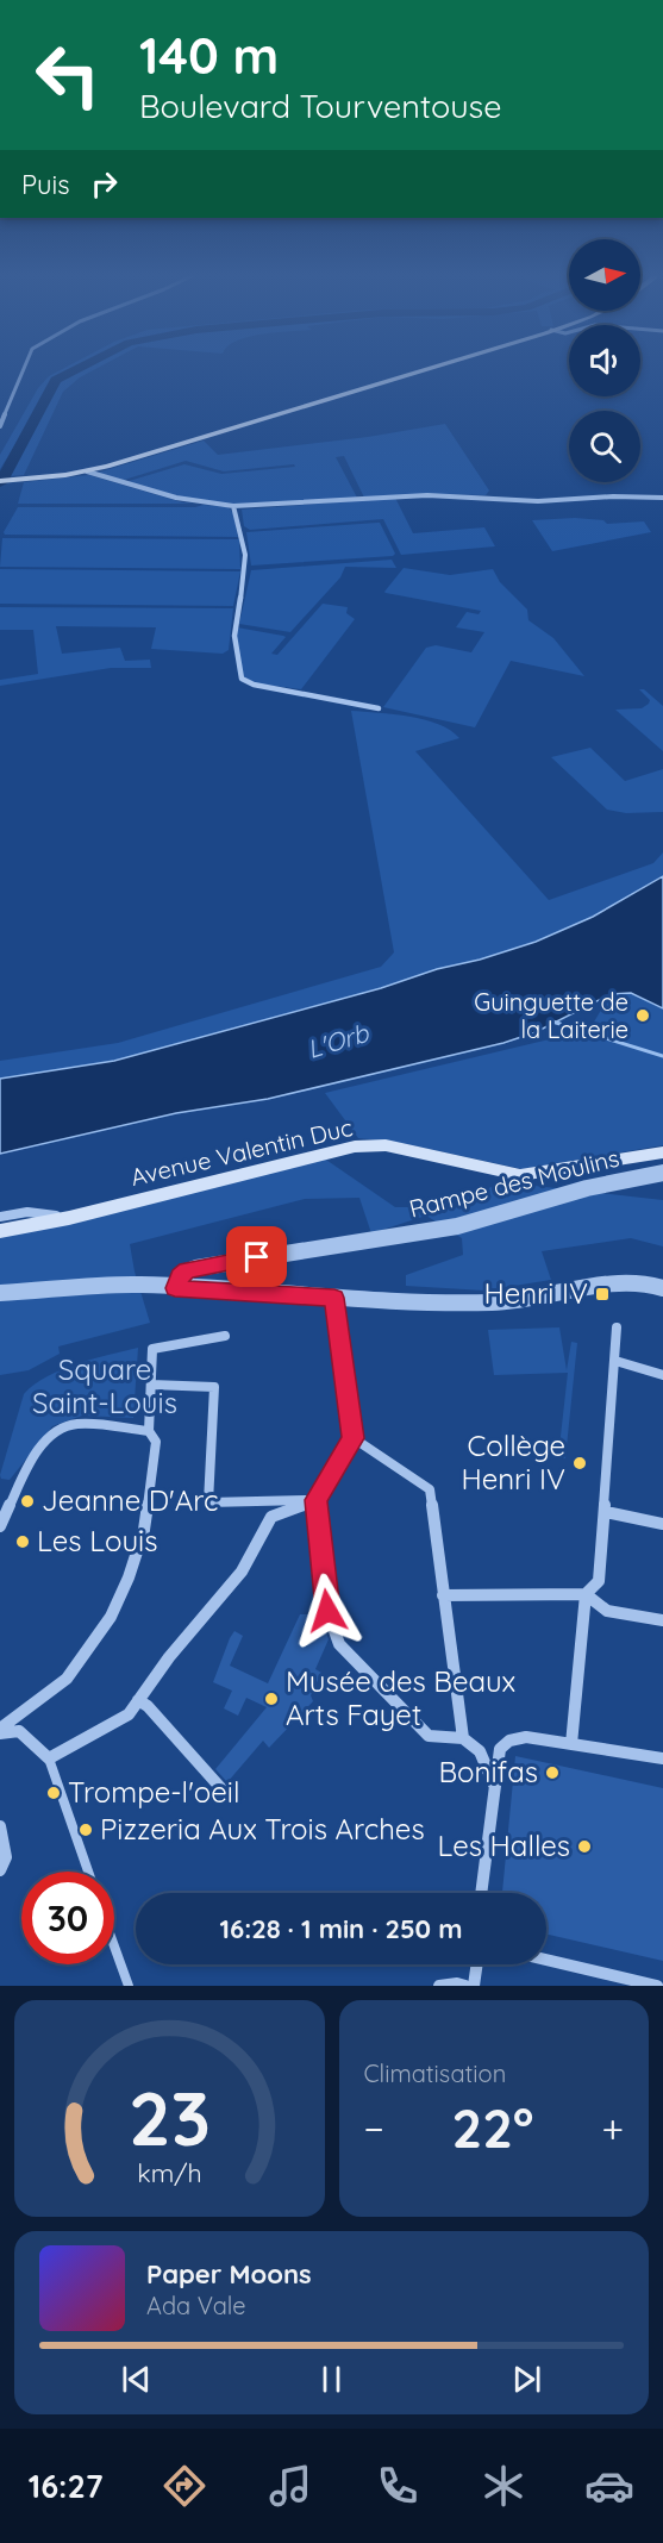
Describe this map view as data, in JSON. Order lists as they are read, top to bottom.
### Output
{
  "streets": {
    "main road": ["Avenue Valentin Duc"],
    "street": ["Rampe des Moulins"]
  },
  "water": ["L'Orb"],
  "parks": ["Square Saint-Louis"],
  "places": {
    "other": [
      "Guinguette de la Laiterie",
      "Collège Henri IV",
      "Jeanne D'Arc",
      "Les Louis",
      "Musée des Beaux Arts Fayet",
      "Bonifas",
      "Trompe-l'oeil",
      "Pizzeria Aux Trois Arches",
      "Les Halles"
    ],
    "transit": ["Henri IV"]
  },
  "north": "right",
  "page": {
    "turn": ["140 m", "Boulevard Tourventouse"],
    "then": "Puis",
    "limit": "30",
    "trip": "16:28 · 1 min · 250 m",
    "tile": "Climatisation",
    "heat": ["−", "22°", "+"],
    "song": ["Paper Moons", "Ada Vale"],
    "tabs": "16:27",
    "gauge": ["23", "km/h"]
  }
}
